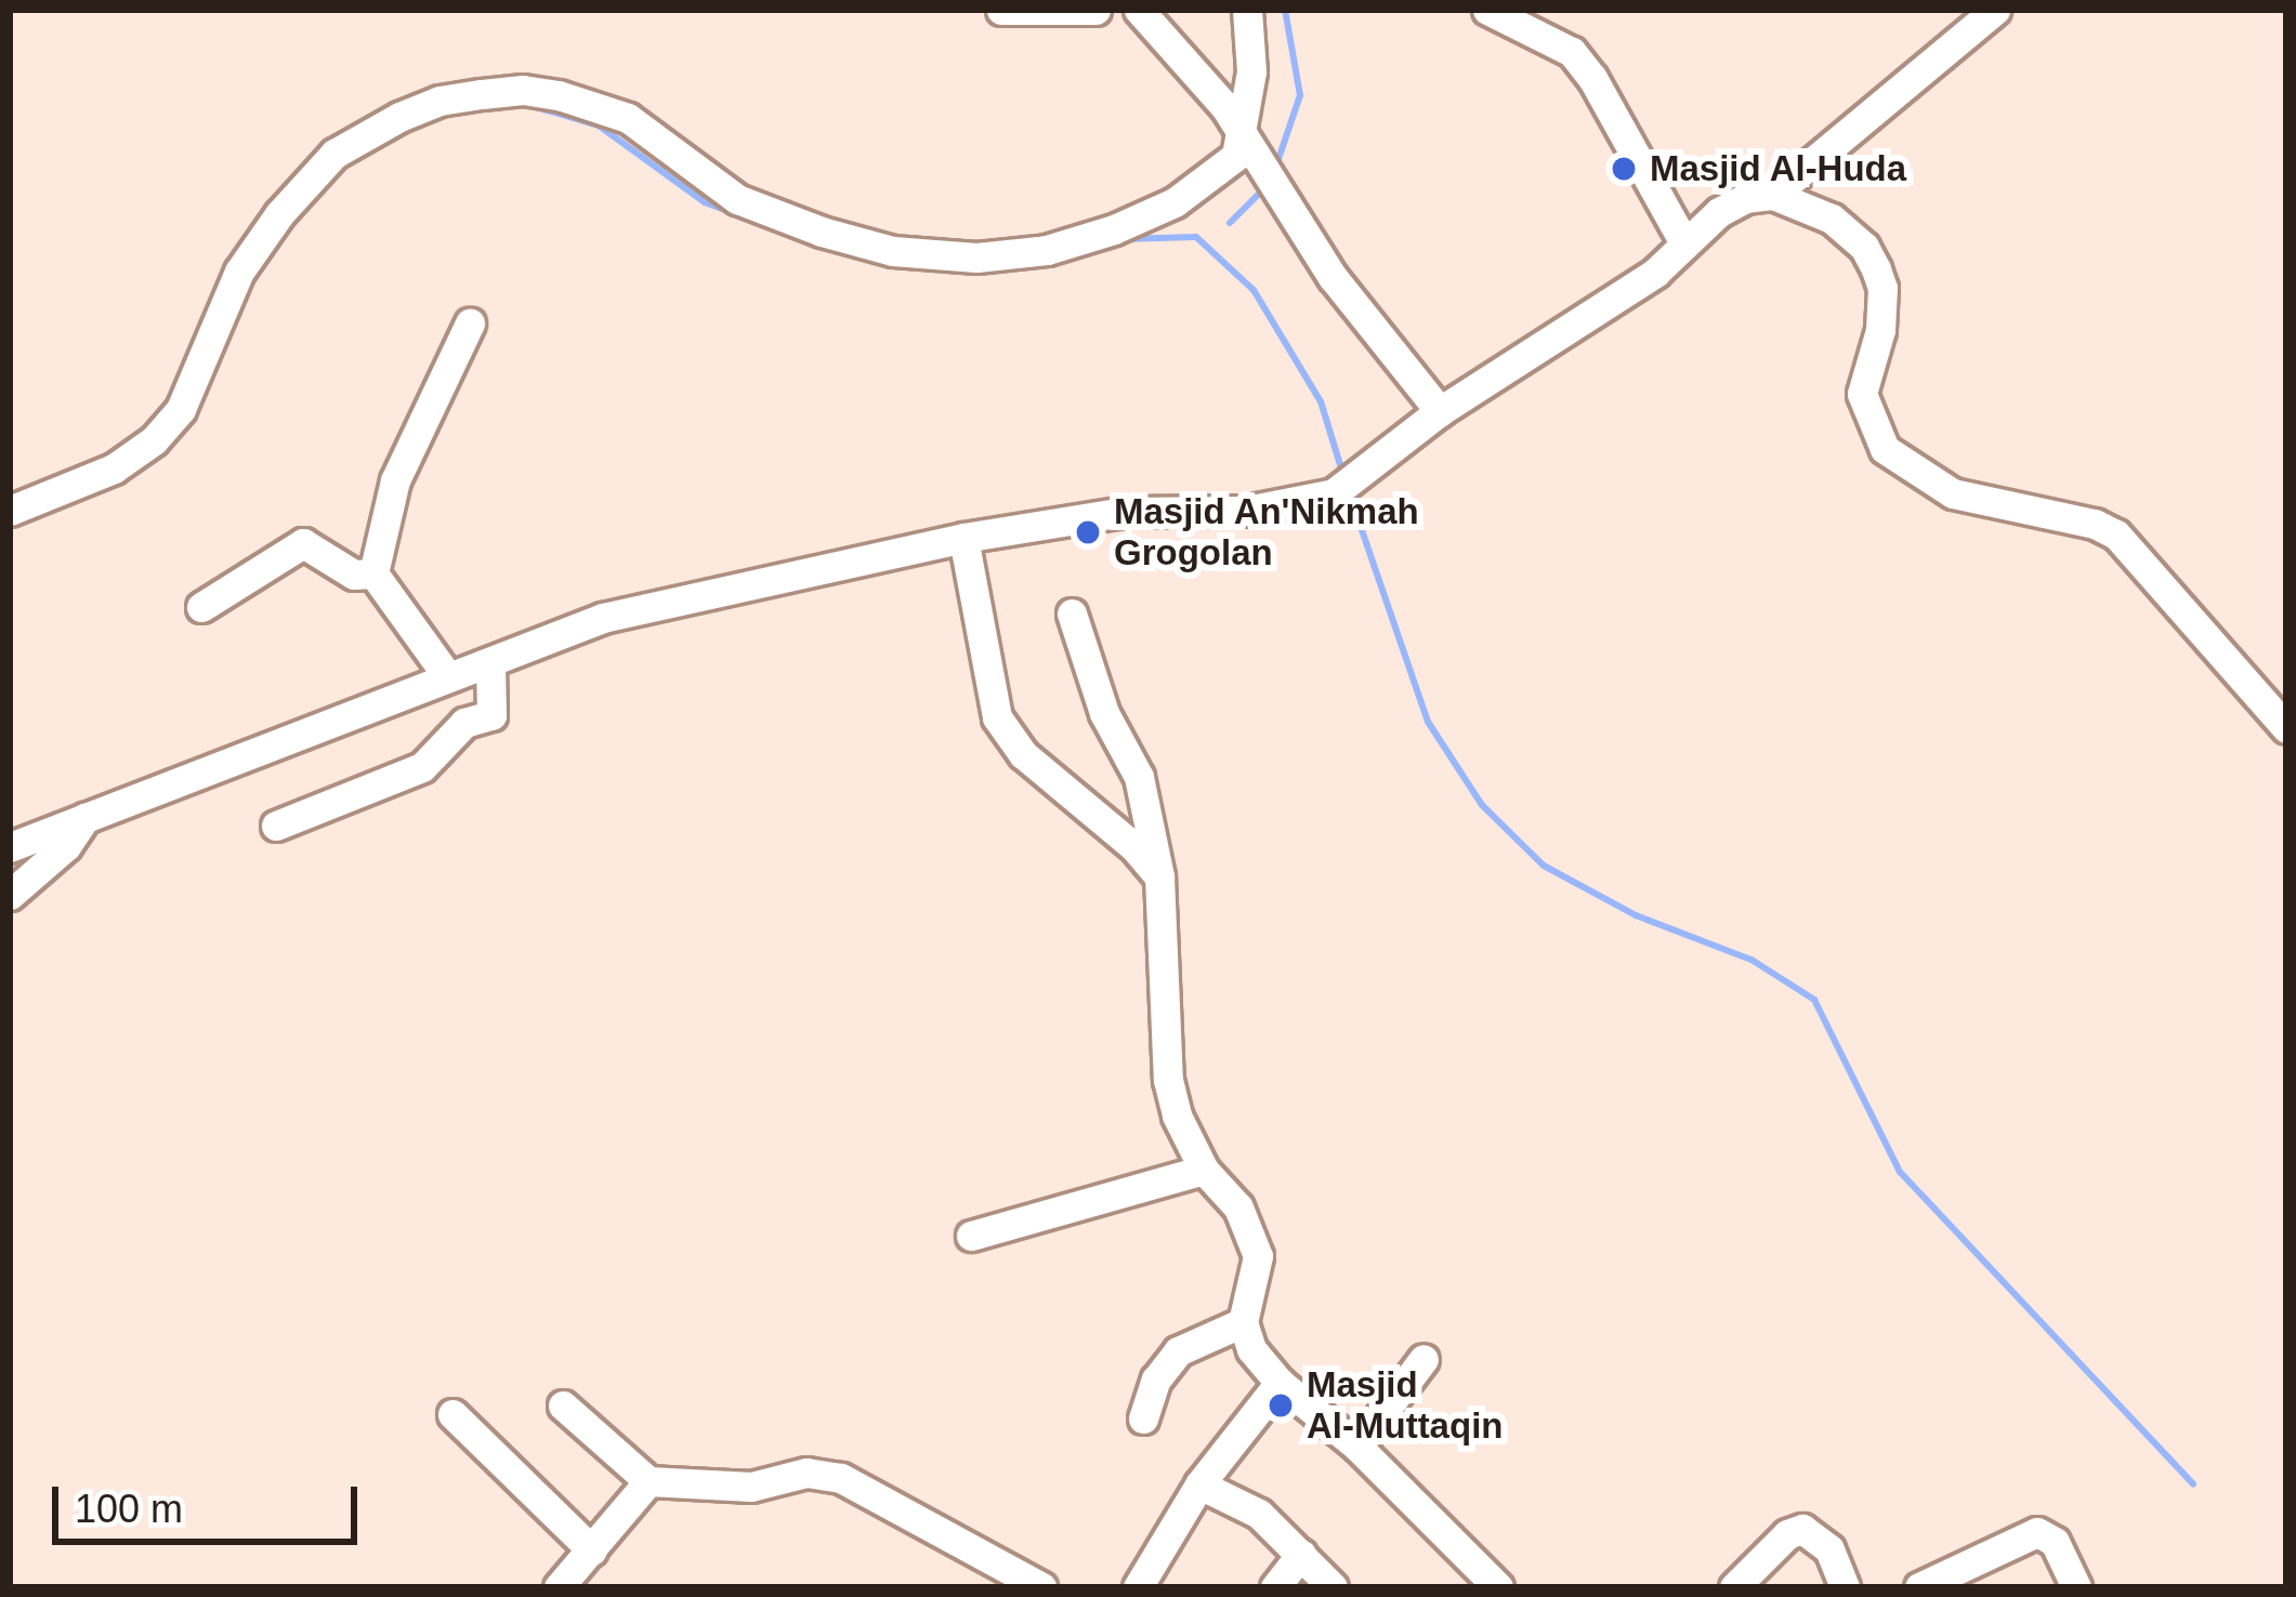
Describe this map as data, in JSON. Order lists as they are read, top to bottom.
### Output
{
  "places": ["Masjid Al-Huda", "Masjid An'Nikmah Grogolan", "Masjid Al-Muttaqin"],
  "scale_bar": "100 m"
}
